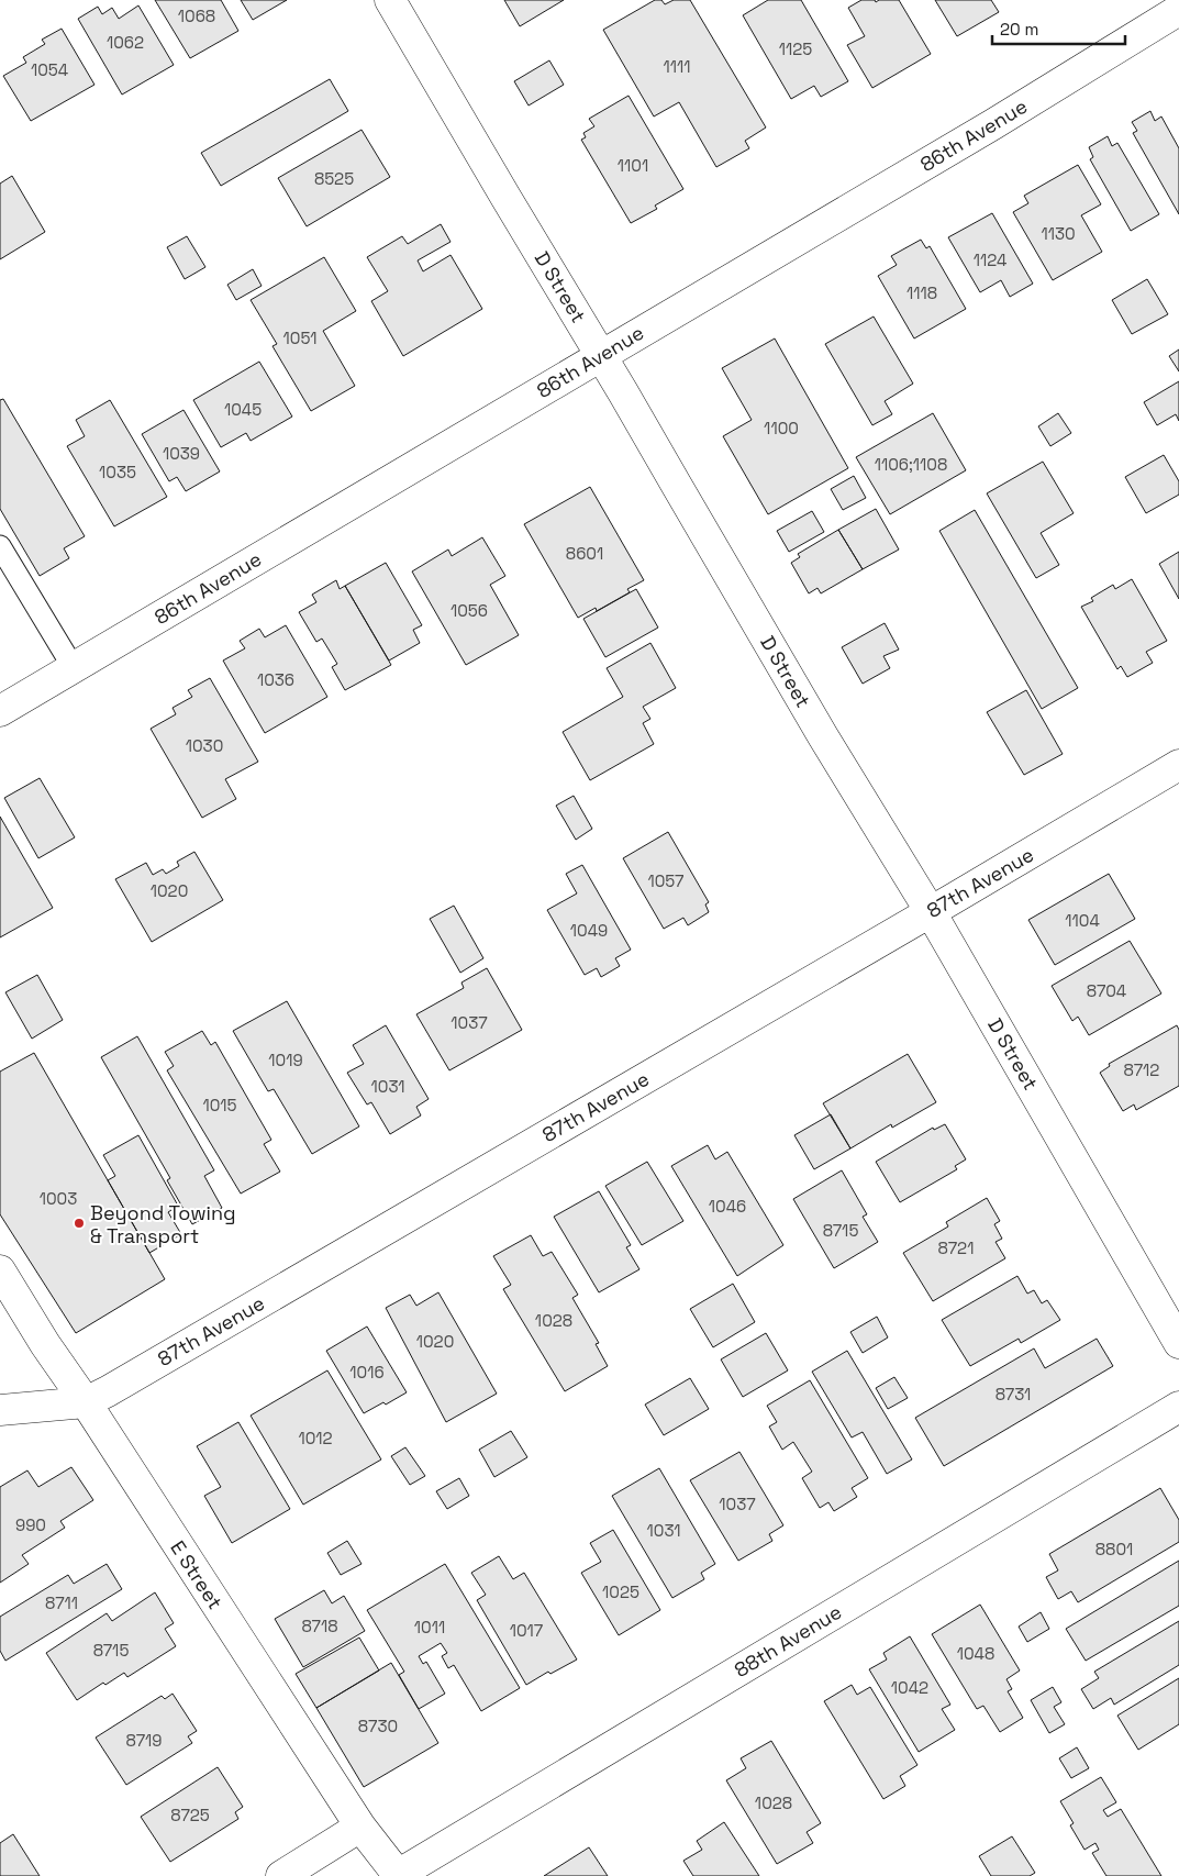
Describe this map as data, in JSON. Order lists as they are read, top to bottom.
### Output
{
  "streets": {
    "street": [
      "86th Avenue",
      "D Street",
      "87th Avenue",
      "E Street",
      "88th Avenue"
    ]
  },
  "crossings": [
    ["86th Avenue", "D Street"],
    ["D Street", "87th Avenue"],
    ["87th Avenue", "E Street"],
    ["E Street", "88th Avenue"]
  ],
  "places": ["Beyond Towing & Transport"],
  "house_numbers": [
    "1068",
    "1062",
    "1125",
    "1111",
    "1054",
    "1101",
    "8525",
    "1130",
    "1124",
    "1118",
    "1051",
    "1045",
    "1100",
    "1039",
    "1106;1108",
    "1035",
    "8601",
    "1056",
    "1036",
    "1030",
    "1057",
    "1020",
    "1104",
    "1049",
    "8704",
    "1037",
    "1019",
    "8712",
    "1031",
    "1015",
    "1003",
    "1046",
    "8715",
    "8721",
    "1028",
    "1020",
    "1016",
    "8731",
    "1012",
    "1037",
    "990",
    "1031",
    "8801",
    "1025",
    "8711",
    "8718",
    "1011",
    "1017",
    "8715",
    "1048",
    "1042",
    "8730",
    "8719",
    "1028",
    "8725"
  ],
  "scale_bar": "20 m"
}
